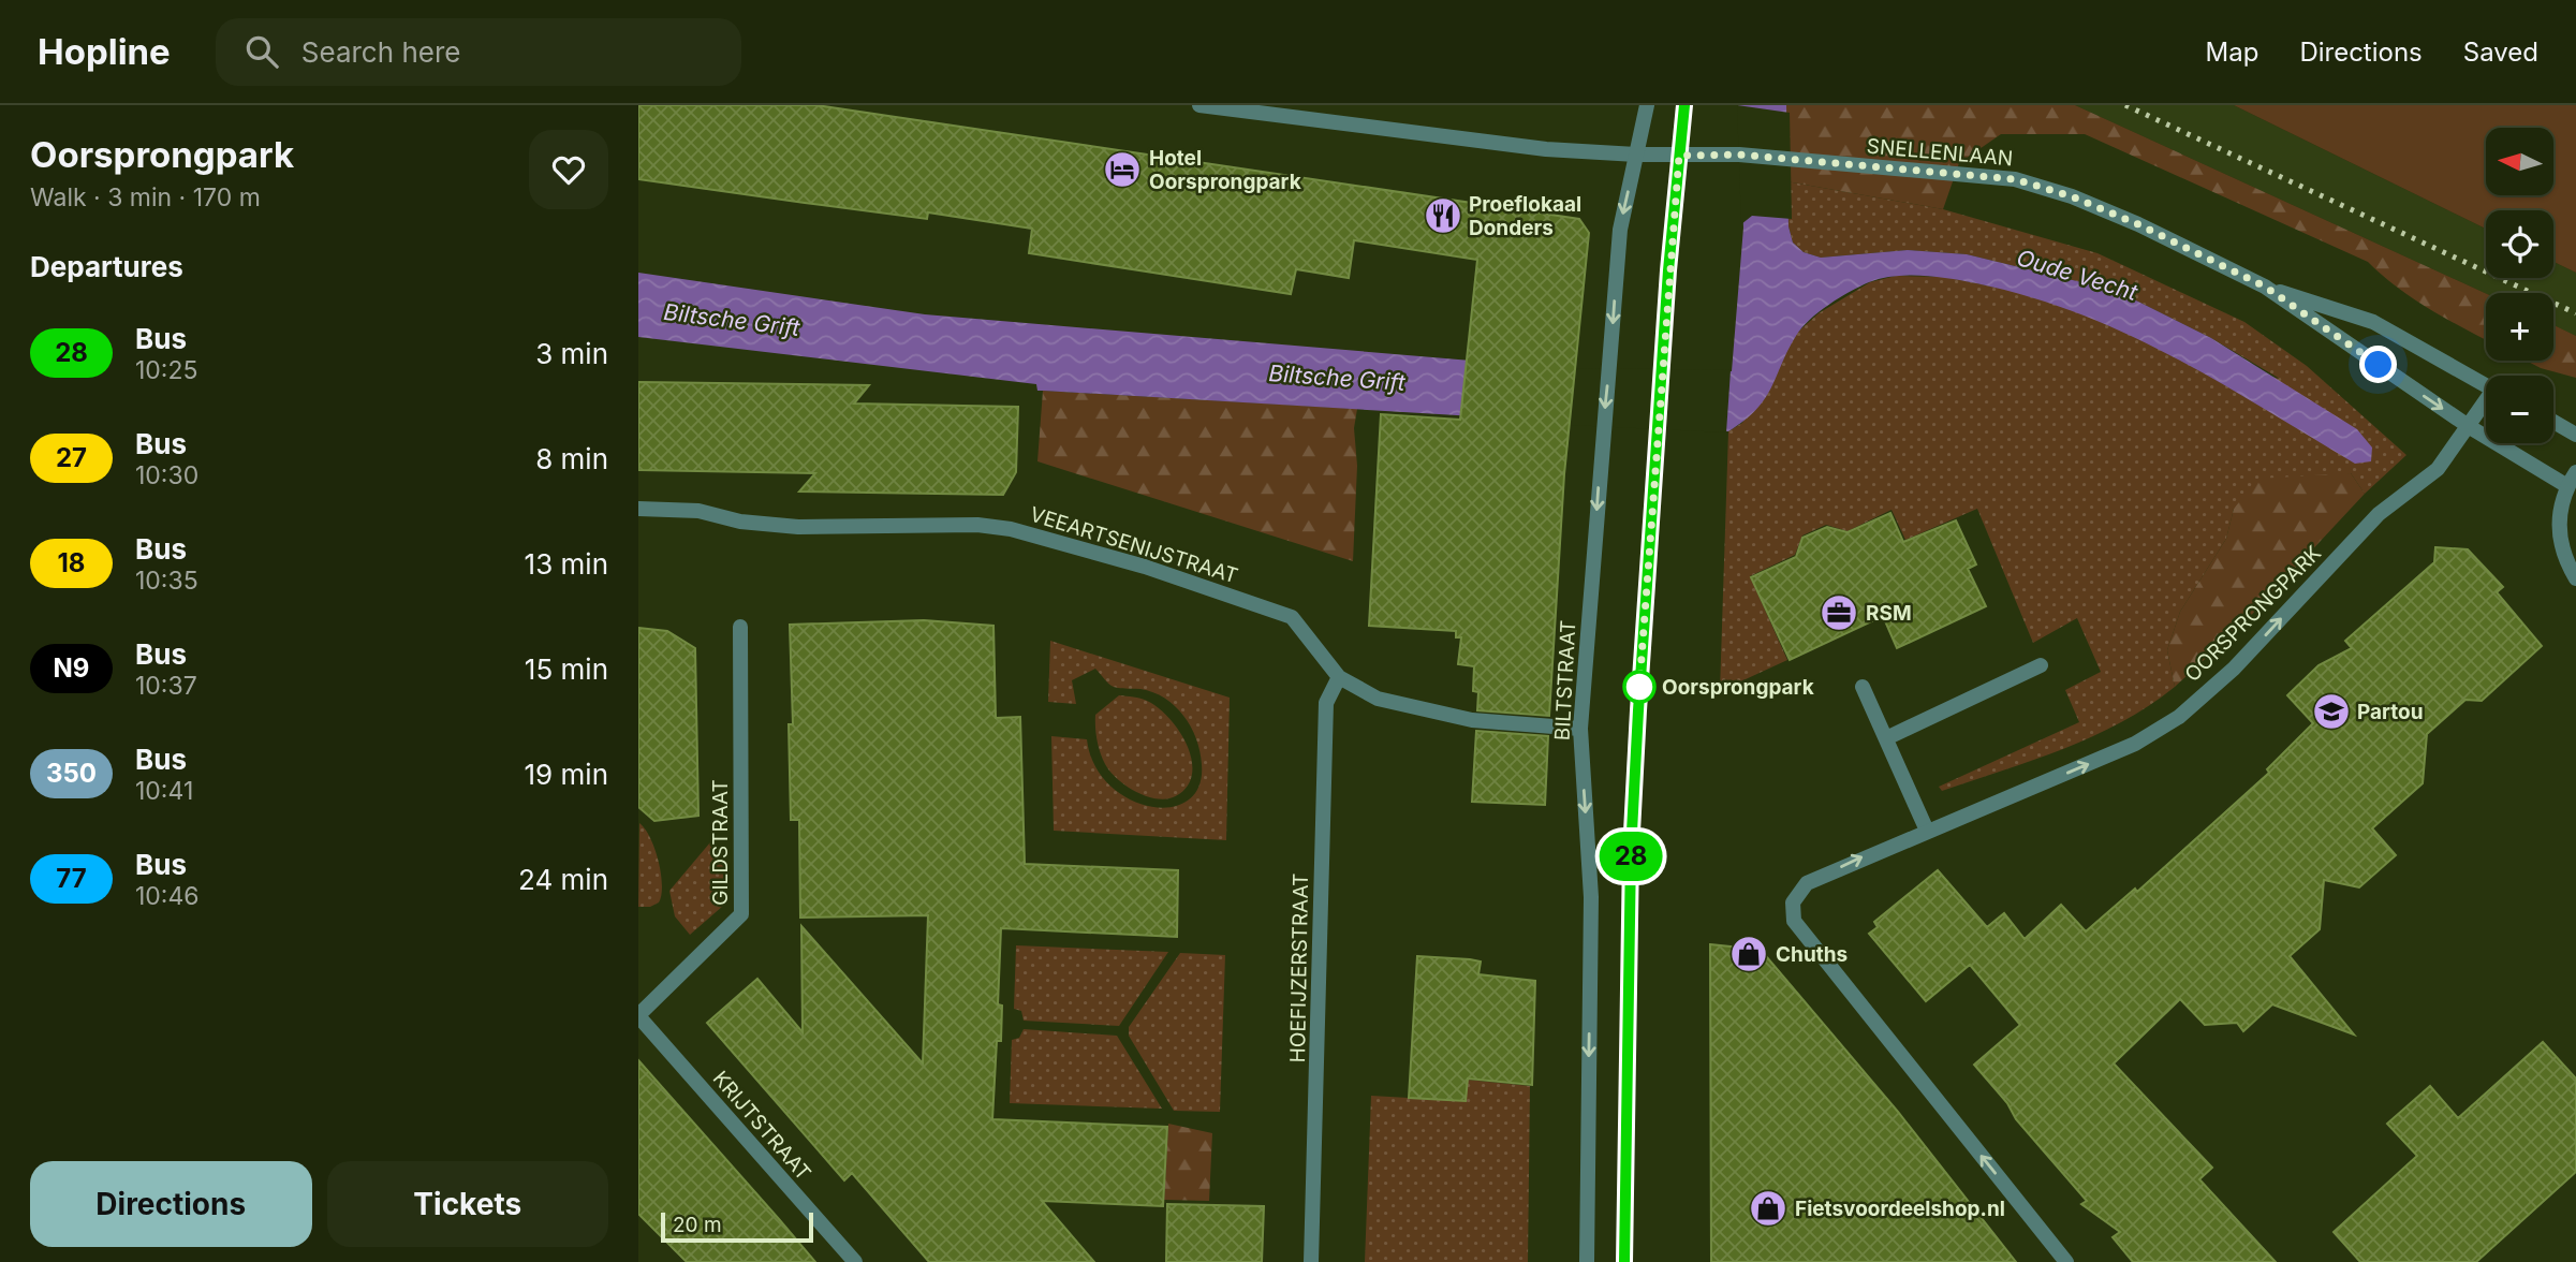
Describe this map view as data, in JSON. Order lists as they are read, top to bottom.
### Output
{
  "streets": {
    "street": [
      "SNELLENLAAN",
      "VEEARTSENIJSTRAAT",
      "OORSPRONGPARK",
      "BILTSTRAAT",
      "GILDSTRAAT",
      "HOEFIJZERSTRAAT",
      "KRIJTSTRAAT"
    ]
  },
  "crossings": [
    ["SNELLENLAAN", "OORSPRONGPARK"],
    ["SNELLENLAAN", "BILTSTRAAT"],
    ["VEEARTSENIJSTRAAT", "BILTSTRAAT"],
    ["VEEARTSENIJSTRAAT", "HOEFIJZERSTRAAT"],
    ["GILDSTRAAT", "KRIJTSTRAAT"]
  ],
  "water": ["Oude Vecht", "Biltsche Grift"],
  "places": {
    "hotel": ["Hotel Oorsprongpark"],
    "restaurant": ["Proeflokaal Donders"],
    "office": ["RSM"],
    "other": ["Oorsprongpark"],
    "school or university": ["Partou"],
    "shop": ["Chuths", "Fietsvoordeelshop.nl"]
  },
  "lines": ["bus line 28"],
  "scale_bar": "20 m",
  "north": "left",
  "page": {
    "header": "Hopline",
    "search": "Search here",
    "nav": ["Map", "Directions", "Saved"],
    "heading": [
      ["Oorsprongpark", "Walk · 3 min · 170 m"],
      "Departures"
    ],
    "on_map": "28",
    "map_buttons": ["+", "−"],
    "list": [
      {
        "mark": "28",
        "name": "Bus",
        "note": "10:25",
        "value": "3 min"
      },
      {
        "mark": "27",
        "name": "Bus",
        "note": "10:30",
        "value": "8 min"
      },
      {
        "mark": "18",
        "name": "Bus",
        "note": "10:35",
        "value": "13 min"
      },
      {
        "mark": "N9",
        "name": "Bus",
        "note": "10:37",
        "value": "15 min"
      },
      {
        "mark": "350",
        "name": "Bus",
        "note": "10:41",
        "value": "19 min"
      },
      {
        "mark": "77",
        "name": "Bus",
        "note": "10:46",
        "value": "24 min"
      }
    ],
    "buttons": ["Directions", "Tickets"],
    "scale": "20 m"
  }
}
